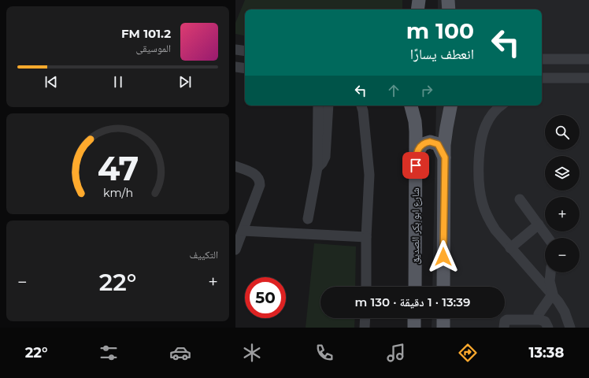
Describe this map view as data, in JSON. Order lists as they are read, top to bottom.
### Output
{
  "streets": {
    "main road": ["شارع ابو بكر الصديق"]
  },
  "page": {
    "turn": ["100 m", "انعطف يسارًا"],
    "song": ["101.2 FM", "الموسيقى"],
    "map_buttons": ["+", "−"],
    "tile": "التكييف",
    "heat": ["−", "22°", "+"],
    "limit": "50",
    "trip": "13:39 · 1 دقيقة · 130 m",
    "tabs": ["13:38", "22°"],
    "gauge": ["47", "km/h"]
  }
}
